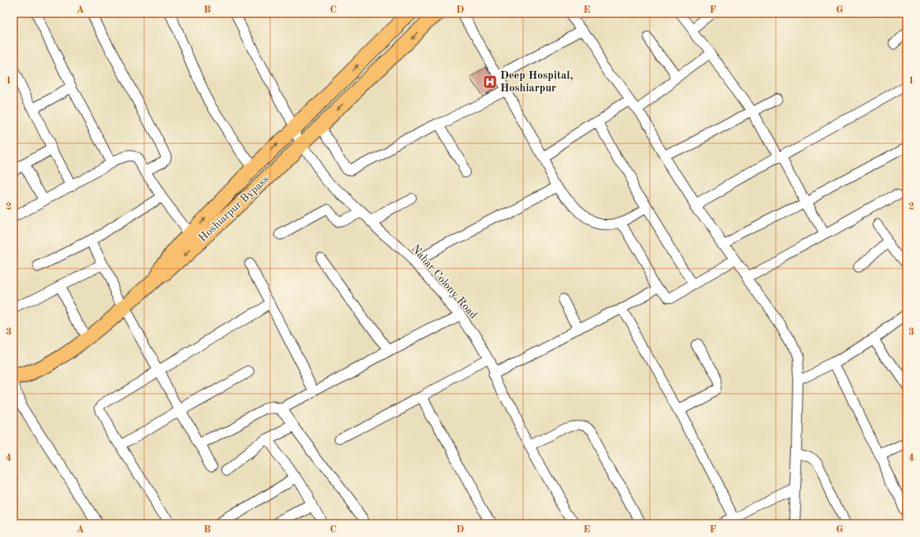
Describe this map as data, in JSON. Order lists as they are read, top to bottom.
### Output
{
  "streets": {
    "highway": ["Hoshiarpur Bypass"],
    "street": ["Nahar Colony Road"]
  },
  "crossings": [
    ["Hoshiarpur Bypass", "Nahar Colony Road"]
  ],
  "places": {
    "hospital": ["Deep Hospital, Hoshiarpur"]
  },
  "grid": {
    "columns": [
      "A",
      "B",
      "C",
      "D",
      "E",
      "F",
      "G"
    ],
    "rows": [
      "1",
      "2",
      "3",
      "4"
    ]
  }
}
